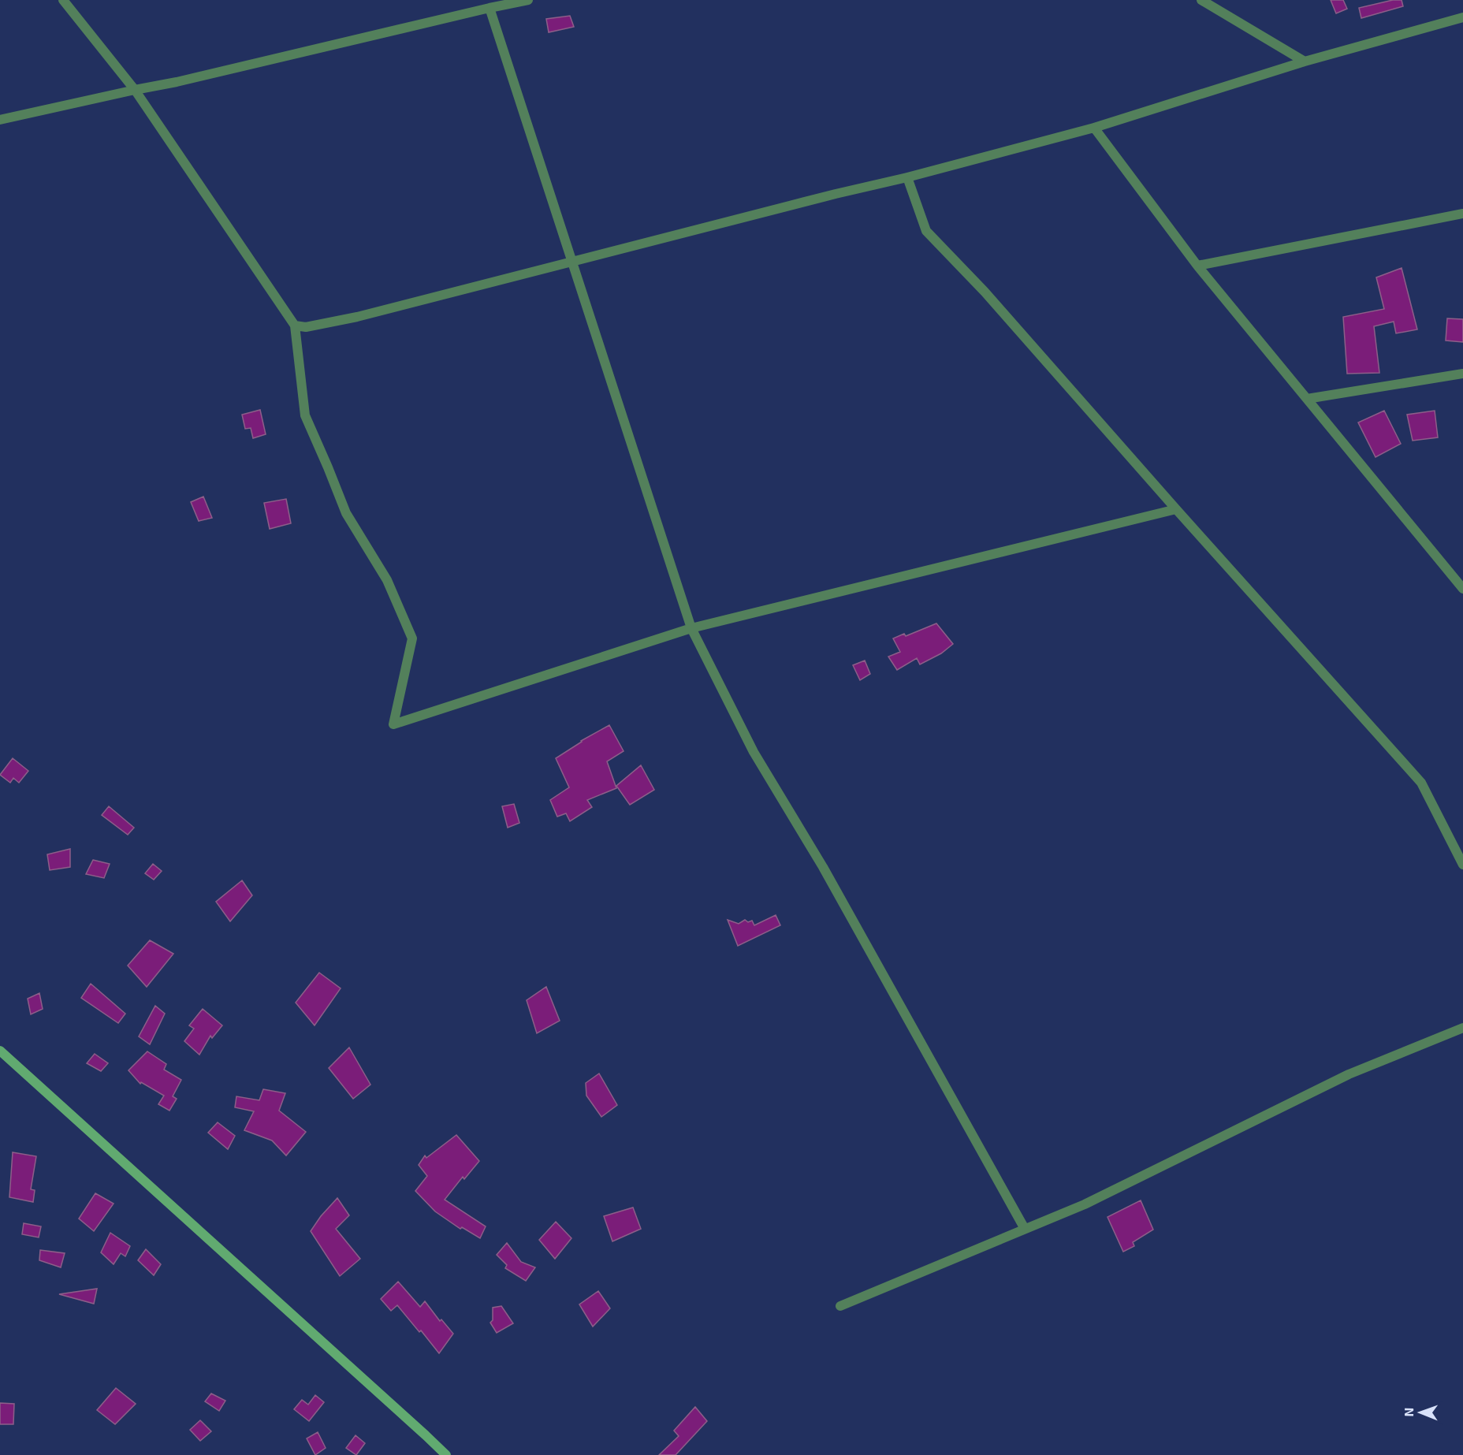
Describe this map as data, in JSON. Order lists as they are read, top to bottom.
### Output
{
  "north": "left"
}
